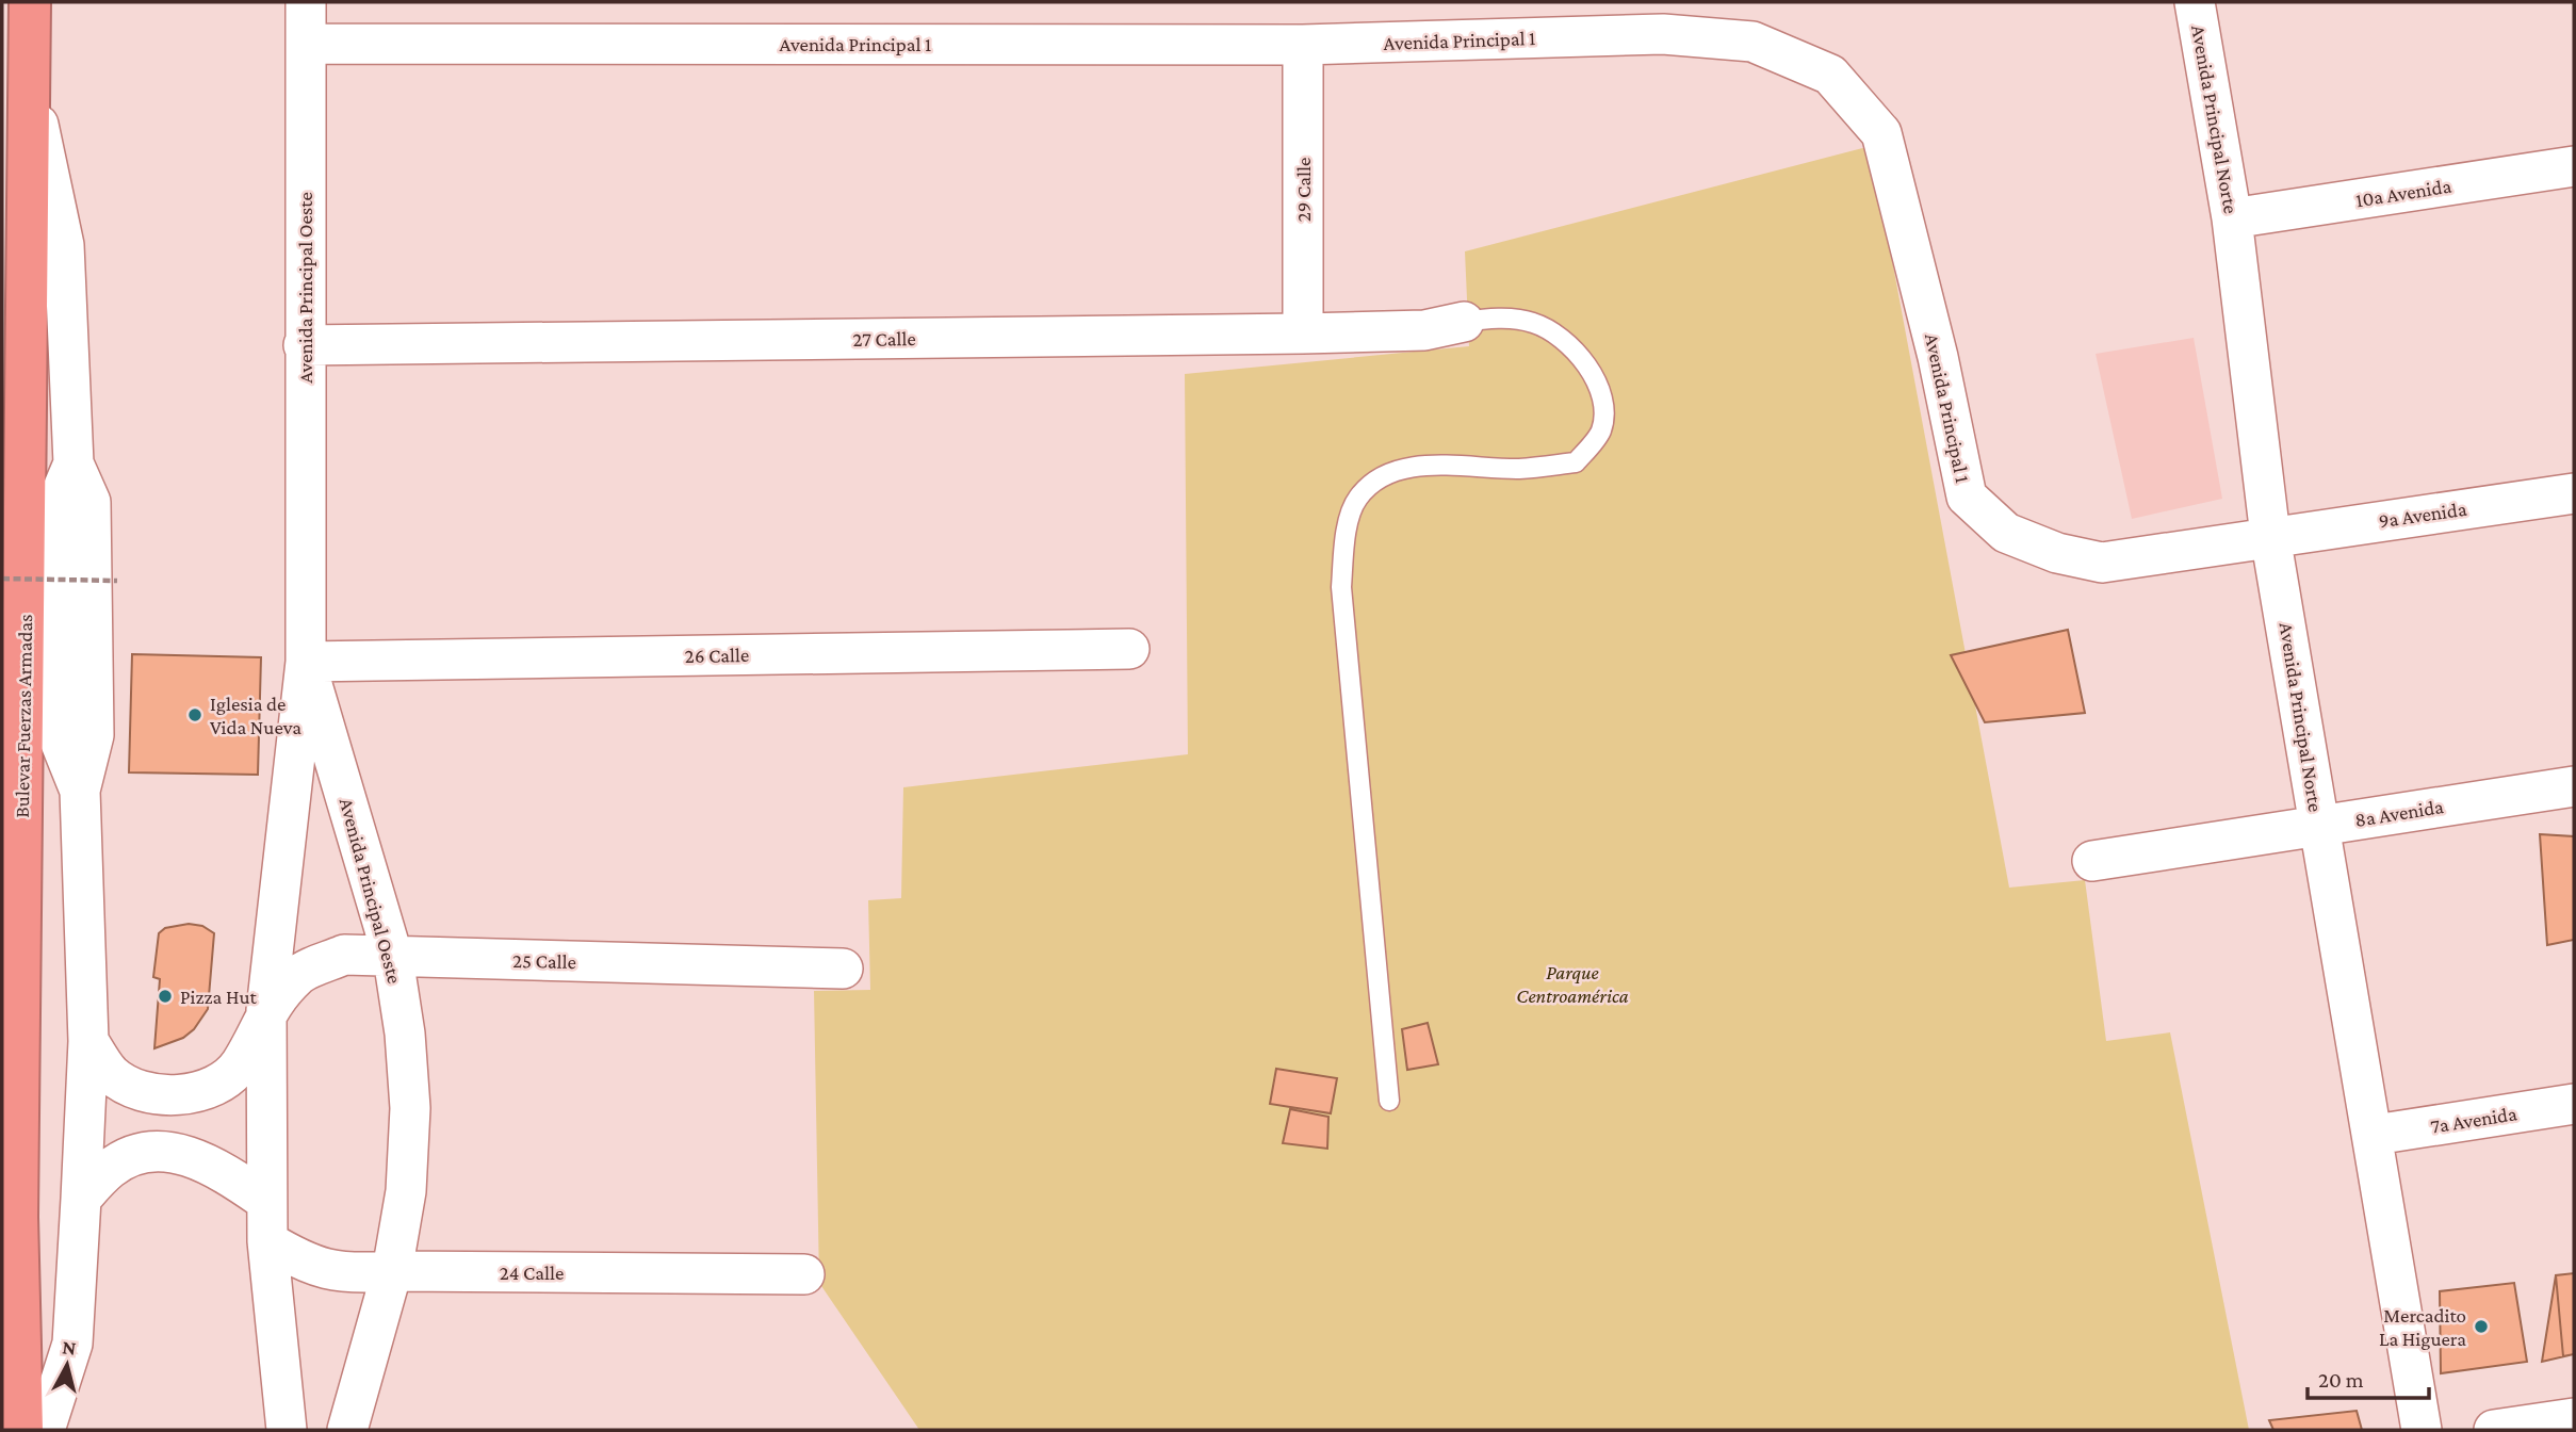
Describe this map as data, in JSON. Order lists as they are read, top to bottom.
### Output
{
  "streets": {
    "highway": ["Bulevar Fuerzas Armadas"],
    "street": [
      "Avenida Principal 1",
      "Avenida Principal Norte",
      "29 Calle",
      "10a Avenida",
      "Avenida Principal Oeste",
      "27 Calle",
      "9a Avenida",
      "26 Calle",
      "8a Avenida",
      "25 Calle",
      "7a Avenida",
      "24 Calle"
    ]
  },
  "crossings": [
    ["Avenida Principal 1", "Avenida Principal Norte"],
    ["Avenida Principal 1", "29 Calle"],
    ["Avenida Principal 1", "Avenida Principal Oeste"],
    ["Avenida Principal 1", "9a Avenida"],
    ["Avenida Principal Norte", "10a Avenida"],
    ["Avenida Principal Norte", "9a Avenida"],
    ["Avenida Principal Norte", "8a Avenida"],
    ["Avenida Principal Norte", "7a Avenida"],
    ["29 Calle", "27 Calle"],
    ["Avenida Principal Oeste", "27 Calle"],
    ["Avenida Principal Oeste", "26 Calle"],
    ["Avenida Principal Oeste", "25 Calle"],
    ["Avenida Principal Oeste", "24 Calle"]
  ],
  "parks": ["Parque Centroamérica"],
  "places": ["Iglesia de Vida Nueva", "Pizza Hut", "Mercadito La Higuera"],
  "scale_bar": "20 m",
  "north": "top"
}
